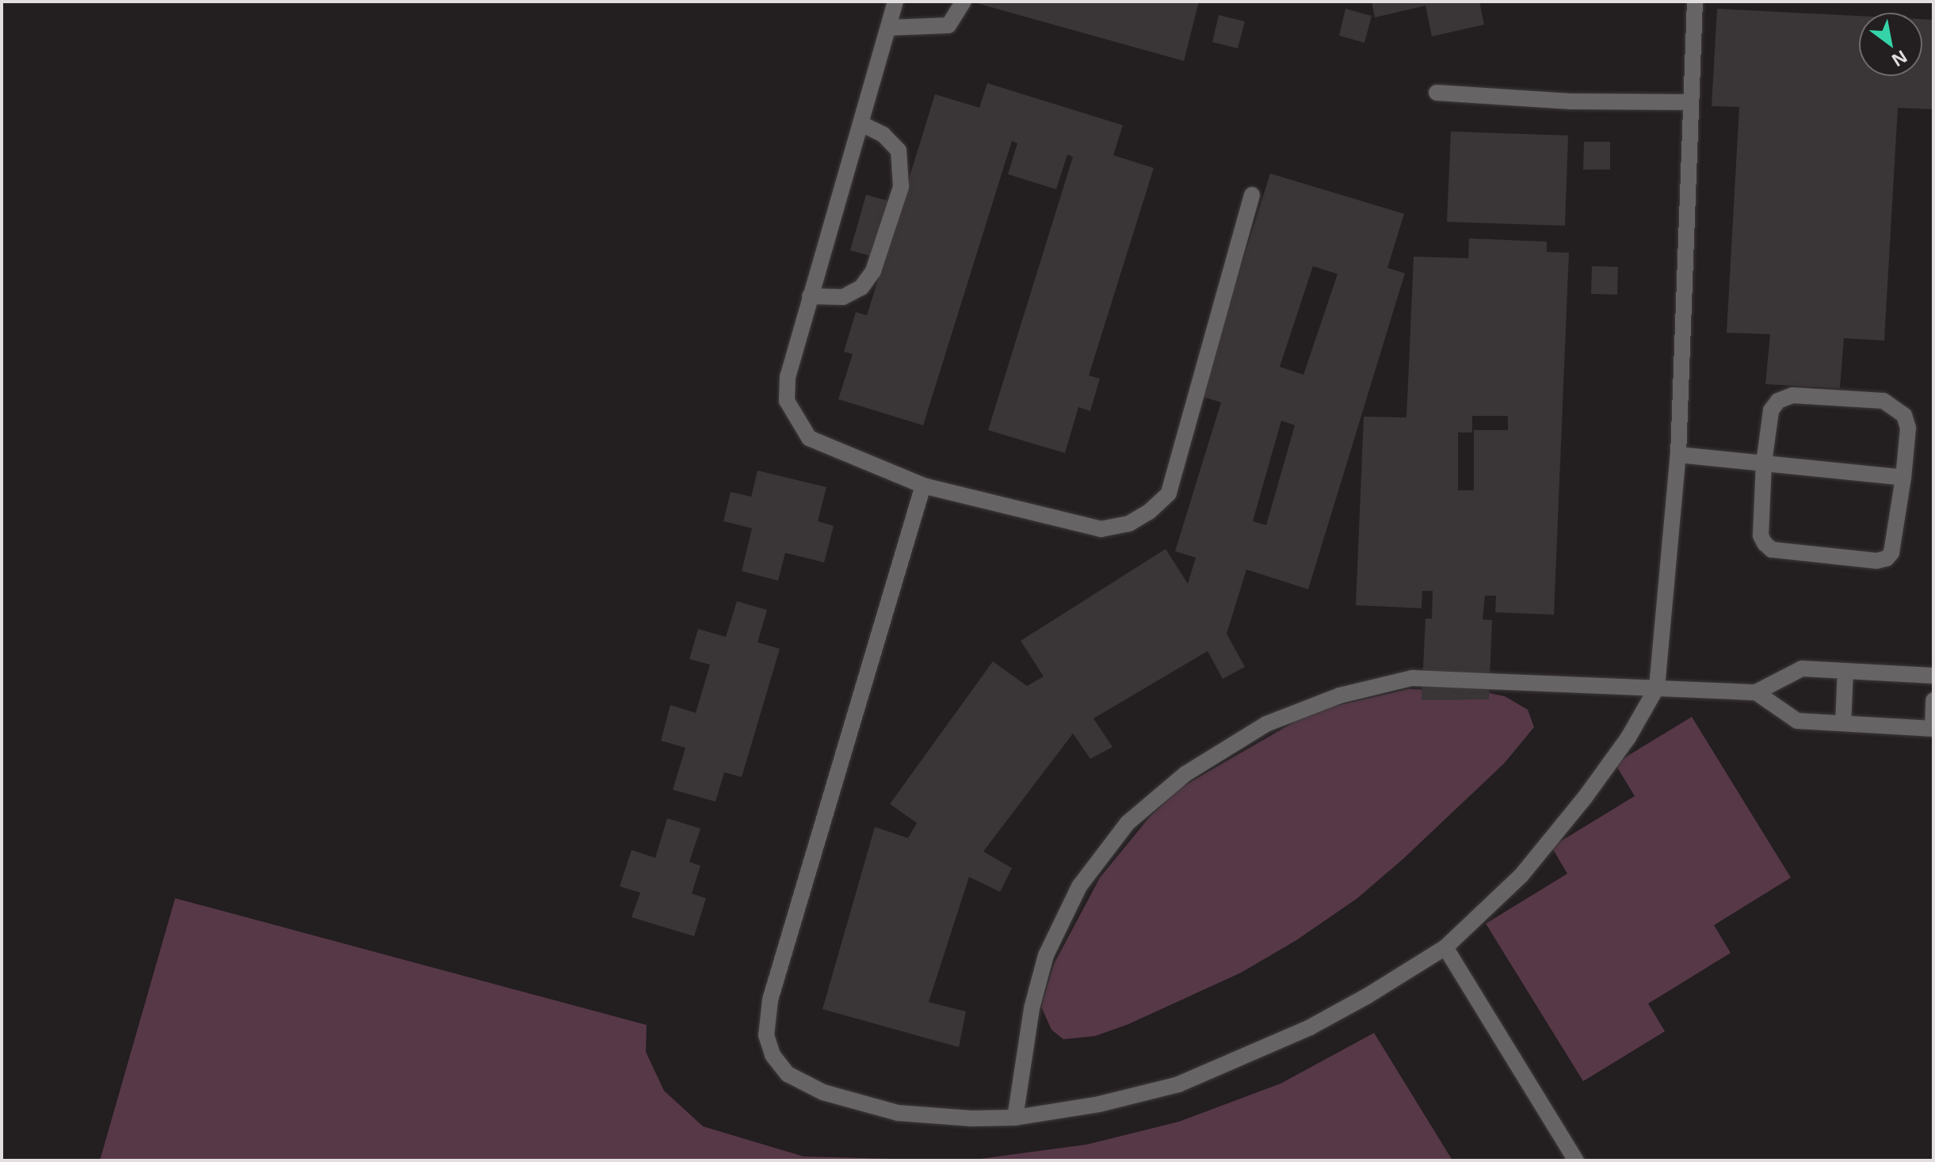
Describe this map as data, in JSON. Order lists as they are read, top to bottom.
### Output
{
  "north": "bottom right"
}
